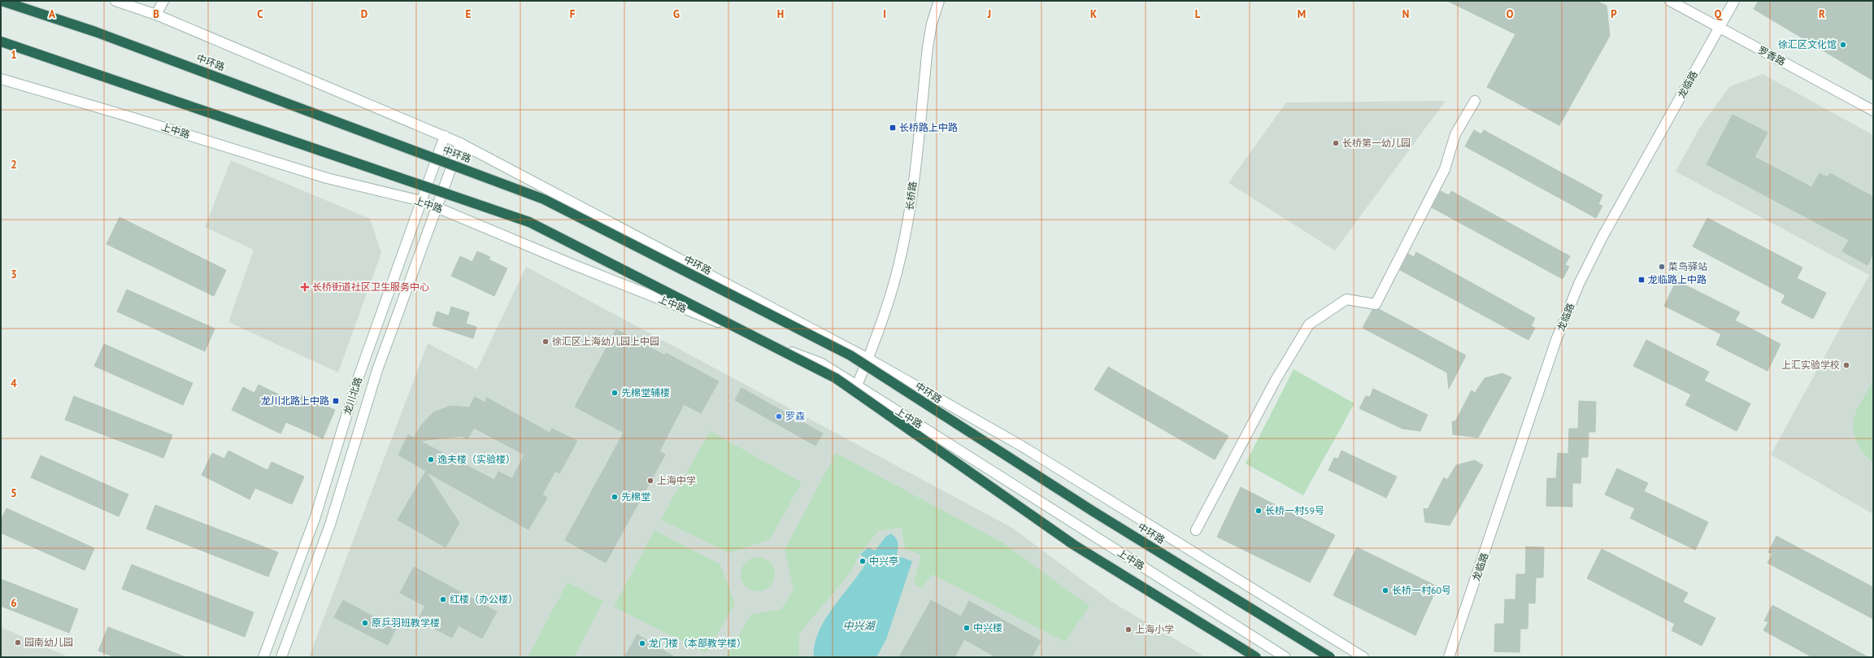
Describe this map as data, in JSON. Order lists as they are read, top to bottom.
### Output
{
  "streets": {
    "highway": ["中环路"],
    "street": [
      "罗香路",
      "龙临路",
      "上中路",
      "长桥路",
      "龙川北路"
    ]
  },
  "crossings": [
    ["罗香路", "龙临路"],
    ["上中路", "长桥路"],
    ["上中路", "龙川北路"]
  ],
  "water": ["中兴湖"],
  "places": {
    "other": [
      "徐汇区文化馆",
      "长桥第一幼儿园",
      "菜鸟驿站",
      "徐汇区上海幼儿园上中园",
      "上汇实验学校",
      "先棉堂辅楼",
      "罗森",
      "逸夫楼（实验楼）",
      "上海中学",
      "先棉堂",
      "长桥一村59号",
      "中兴亭",
      "长桥一村60号",
      "红楼（办公楼）",
      "原乒羽班教学楼",
      "中兴楼",
      "上海小学",
      "园南幼儿园",
      "龙门楼（本部教学楼）"
    ],
    "transit": ["长桥路上中路", "龙临路上中路", "龙川北路上中路"],
    "health": ["长桥街道社区卫生服务中心"]
  },
  "grid": {
    "columns": [
      "A",
      "B",
      "C",
      "D",
      "E",
      "F",
      "G",
      "H",
      "I",
      "J",
      "K",
      "L",
      "M",
      "N",
      "O",
      "P",
      "Q",
      "R"
    ],
    "rows": [
      "1",
      "2",
      "3",
      "4",
      "5",
      "6"
    ]
  }
}
